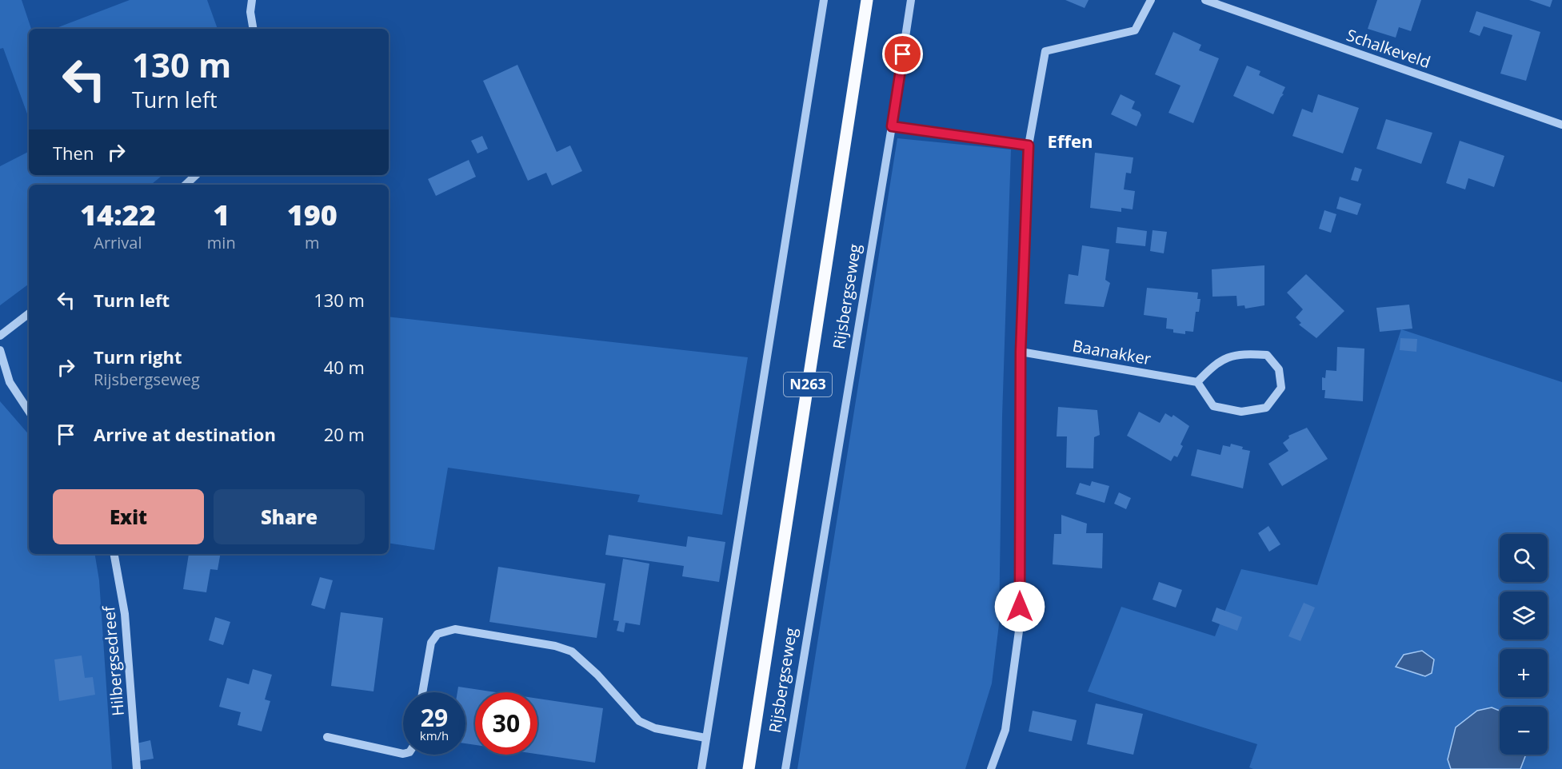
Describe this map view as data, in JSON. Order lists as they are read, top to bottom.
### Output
{
  "streets": {
    "main road": ["Rijsbergseweg", "N263"],
    "street": ["Schalkeveld", "Baanakker", "Hilbergsedreef"]
  },
  "districts": ["Effen"],
  "page": {
    "turn": ["130 m", "Turn left"],
    "then": "Then",
    "eta": [
      "14:22",
      "Arrival",
      "1",
      "min",
      "190",
      "m"
    ],
    "list": [
      {
        "name": "Turn left",
        "value": "130 m"
      },
      {
        "name": "Turn right",
        "note": "Rijsbergseweg",
        "value": "40 m"
      },
      {
        "name": "Arrive at destination",
        "value": "20 m"
      }
    ],
    "buttons": ["Exit", "Share"],
    "map_buttons": ["+", "−"],
    "speed": "29 km/h",
    "limit": "30"
  }
}
